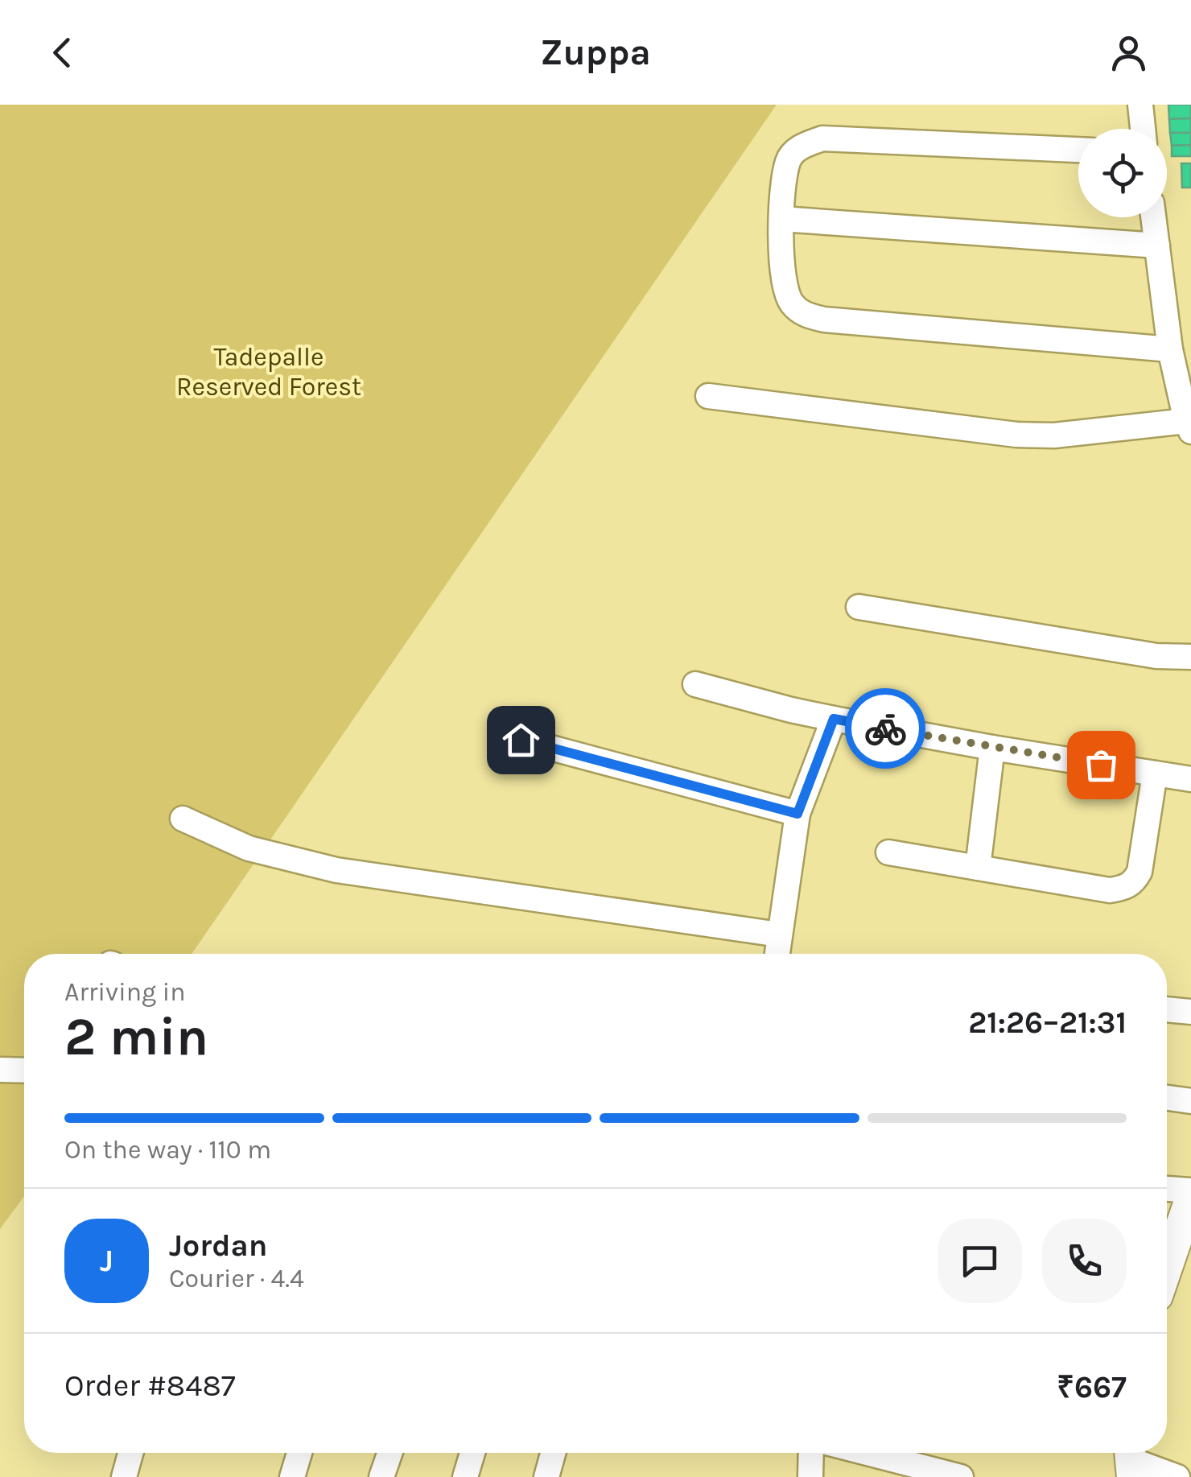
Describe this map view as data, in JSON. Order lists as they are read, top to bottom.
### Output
{
  "parks": ["Tadepalle Reserved Forest"],
  "page": {
    "header": "Zuppa",
    "heading": ["2 min", "Arriving in", "21:26–21:31"],
    "panel": [
      "Jordan",
      "Courier · 4.4",
      "Order #8487",
      "₹667"
    ],
    "bar": "On the way · 110 m",
    "round": "J"
  }
}
